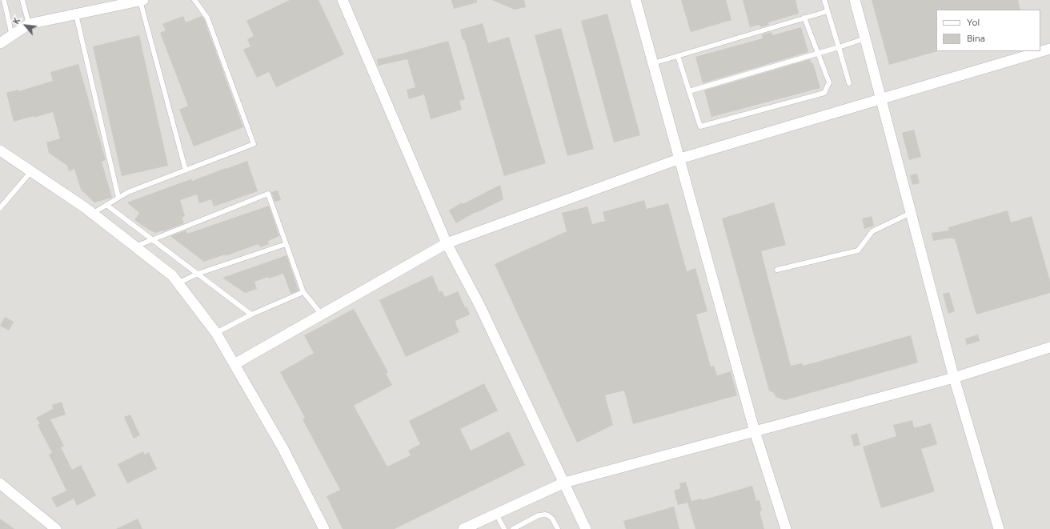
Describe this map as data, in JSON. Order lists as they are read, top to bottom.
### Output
{
  "legend": ["Yol", "Bina"],
  "north": "top left"
}
